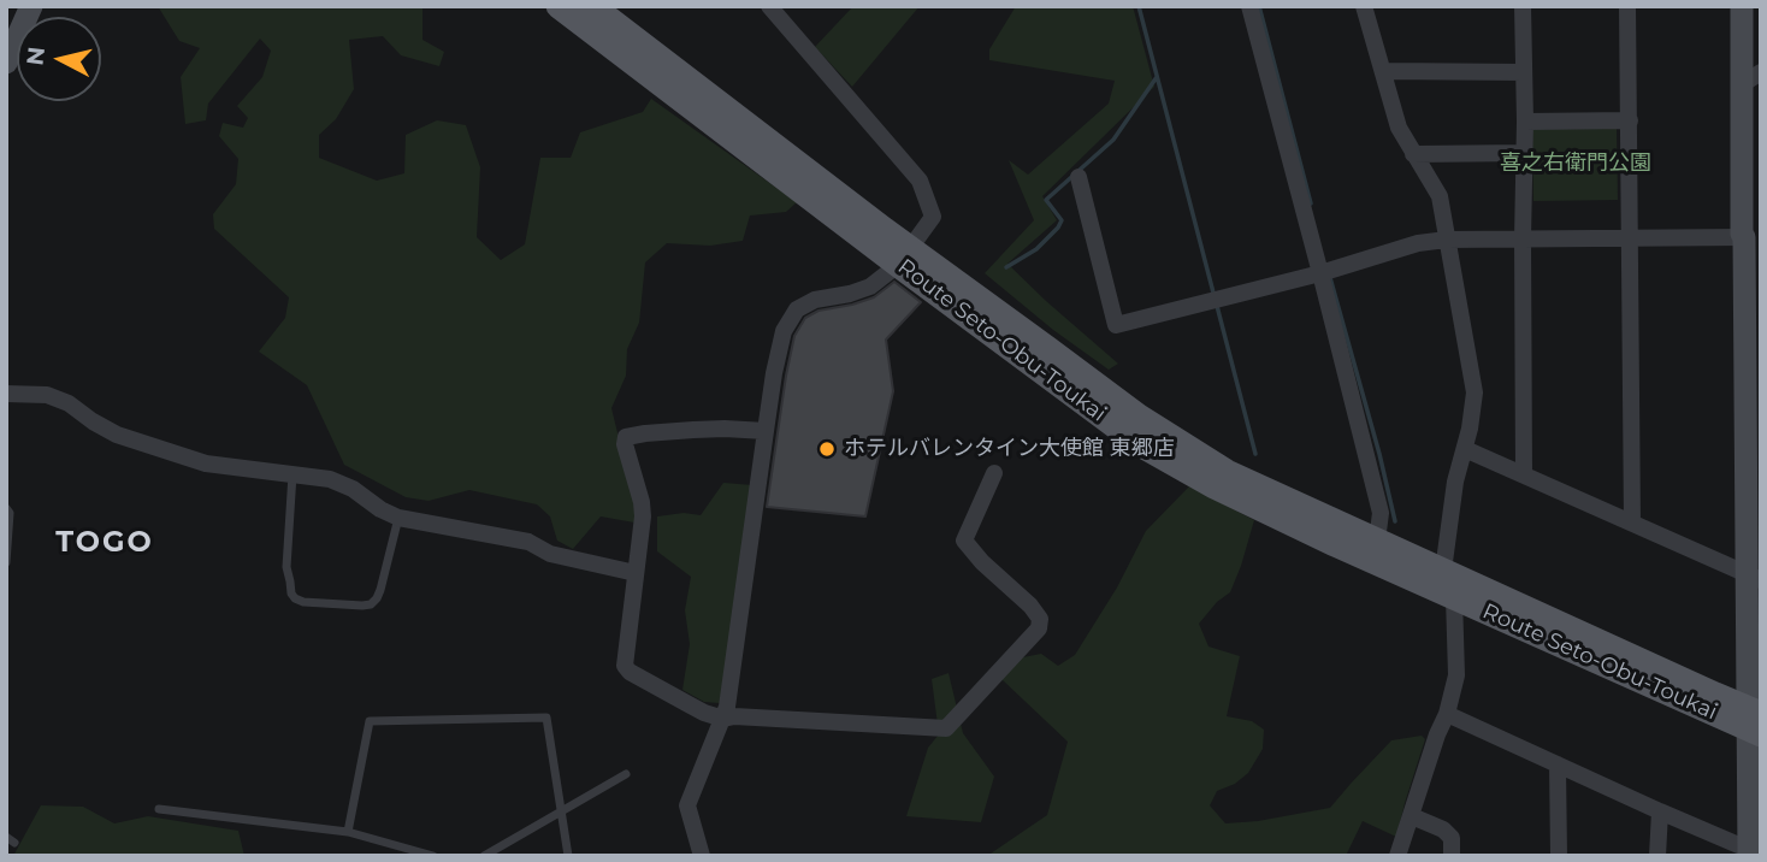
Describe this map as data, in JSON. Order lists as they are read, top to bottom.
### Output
{
  "streets": {
    "main road": ["Route Seto-Obu-Toukai"]
  },
  "districts": ["TOGO"],
  "parks": ["喜之右衛門公園"],
  "places": ["ホテルバレンタイン大使館 東郷店"],
  "north": "left"
}
